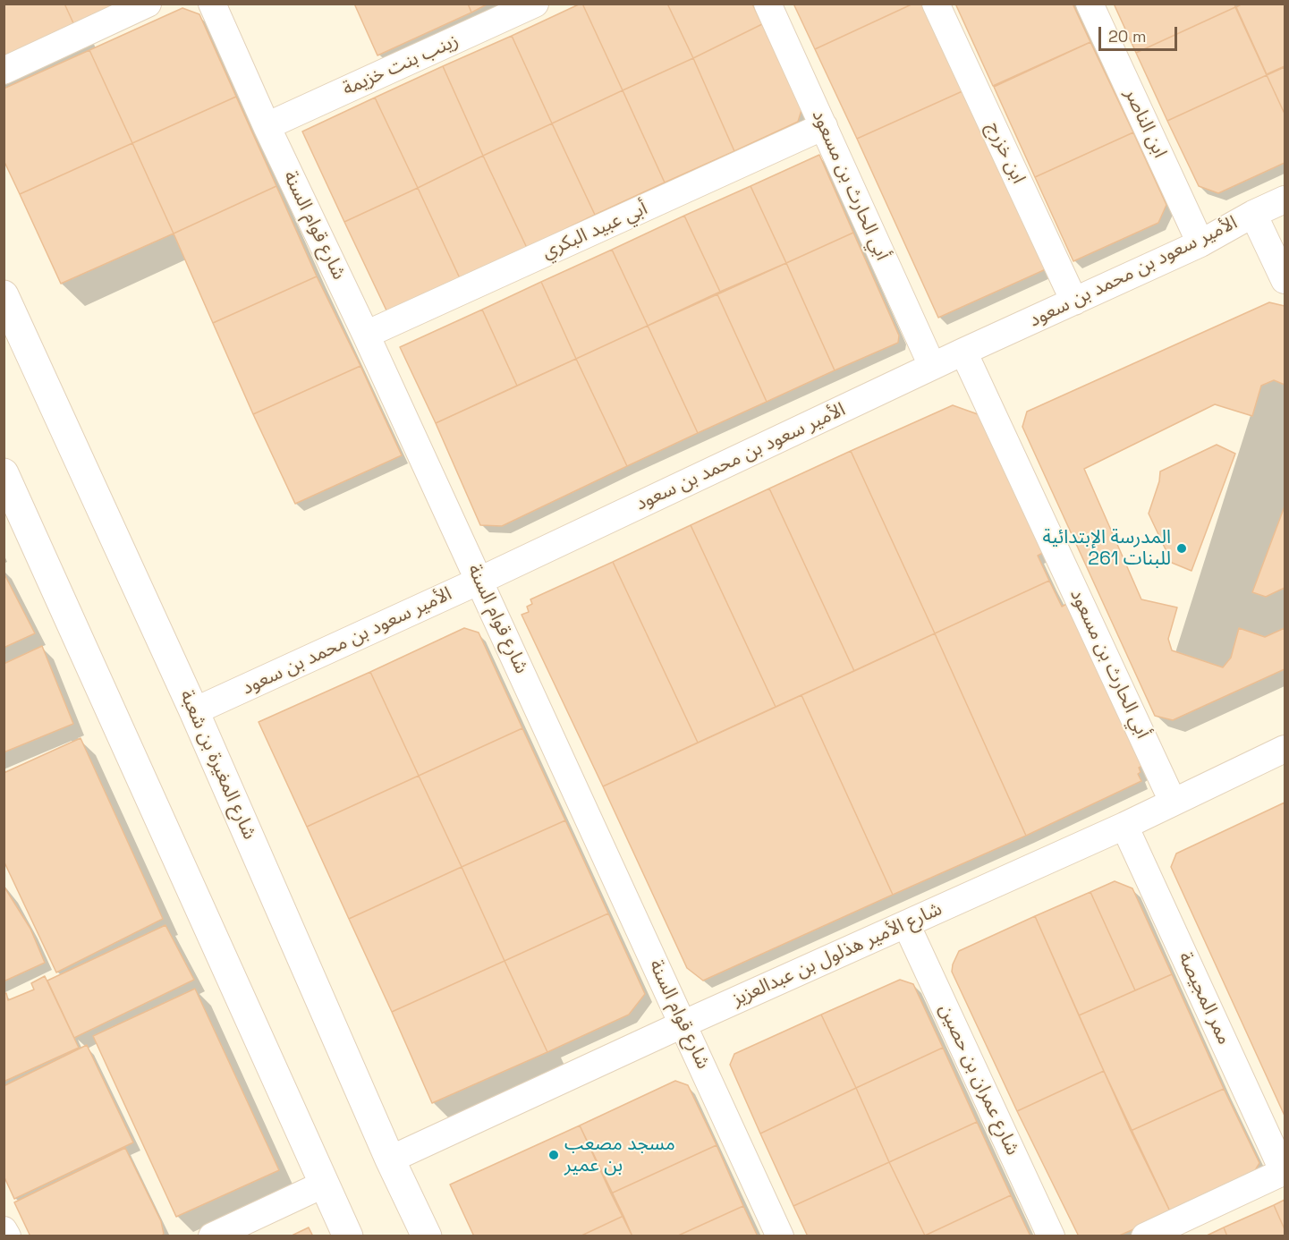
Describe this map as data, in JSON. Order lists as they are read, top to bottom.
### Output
{
  "streets": {
    "street": [
      "زينب بنت خزيمة",
      "ابن الناصر",
      "ابن خزرج",
      "أبي الحارث بن مسعود",
      "شارع قوام السنة",
      "أبي عبيد البكري",
      "الأمير سعود بن محمد بن سعود",
      "شارع المغيرة بن شعبة",
      "شارع الأمير هذلول بن عبدالعزيز",
      "ممر المجيصة",
      "شارع عمران بن حصين"
    ]
  },
  "crossings": [
    ["زينب بنت خزيمة", "شارع قوام السنة"],
    ["ابن الناصر", "الأمير سعود بن محمد بن سعود"],
    ["ابن خزرج", "الأمير سعود بن محمد بن سعود"],
    ["أبي الحارث بن مسعود", "أبي عبيد البكري"],
    ["أبي الحارث بن مسعود", "الأمير سعود بن محمد بن سعود"],
    ["أبي الحارث بن مسعود", "شارع الأمير هذلول بن عبدالعزيز"],
    ["شارع قوام السنة", "أبي عبيد البكري"],
    ["شارع قوام السنة", "الأمير سعود بن محمد بن سعود"],
    ["شارع قوام السنة", "شارع الأمير هذلول بن عبدالعزيز"],
    ["الأمير سعود بن محمد بن سعود", "شارع المغيرة بن شعبة"],
    ["شارع المغيرة بن شعبة", "شارع الأمير هذلول بن عبدالعزيز"],
    ["شارع الأمير هذلول بن عبدالعزيز", "ممر المجيصة"],
    ["شارع الأمير هذلول بن عبدالعزيز", "شارع عمران بن حصين"]
  ],
  "places": ["المدرسة الإبتدائية 261 للبنات", "مسجد مصعب بن عمير"],
  "scale_bar": "20 m"
}
